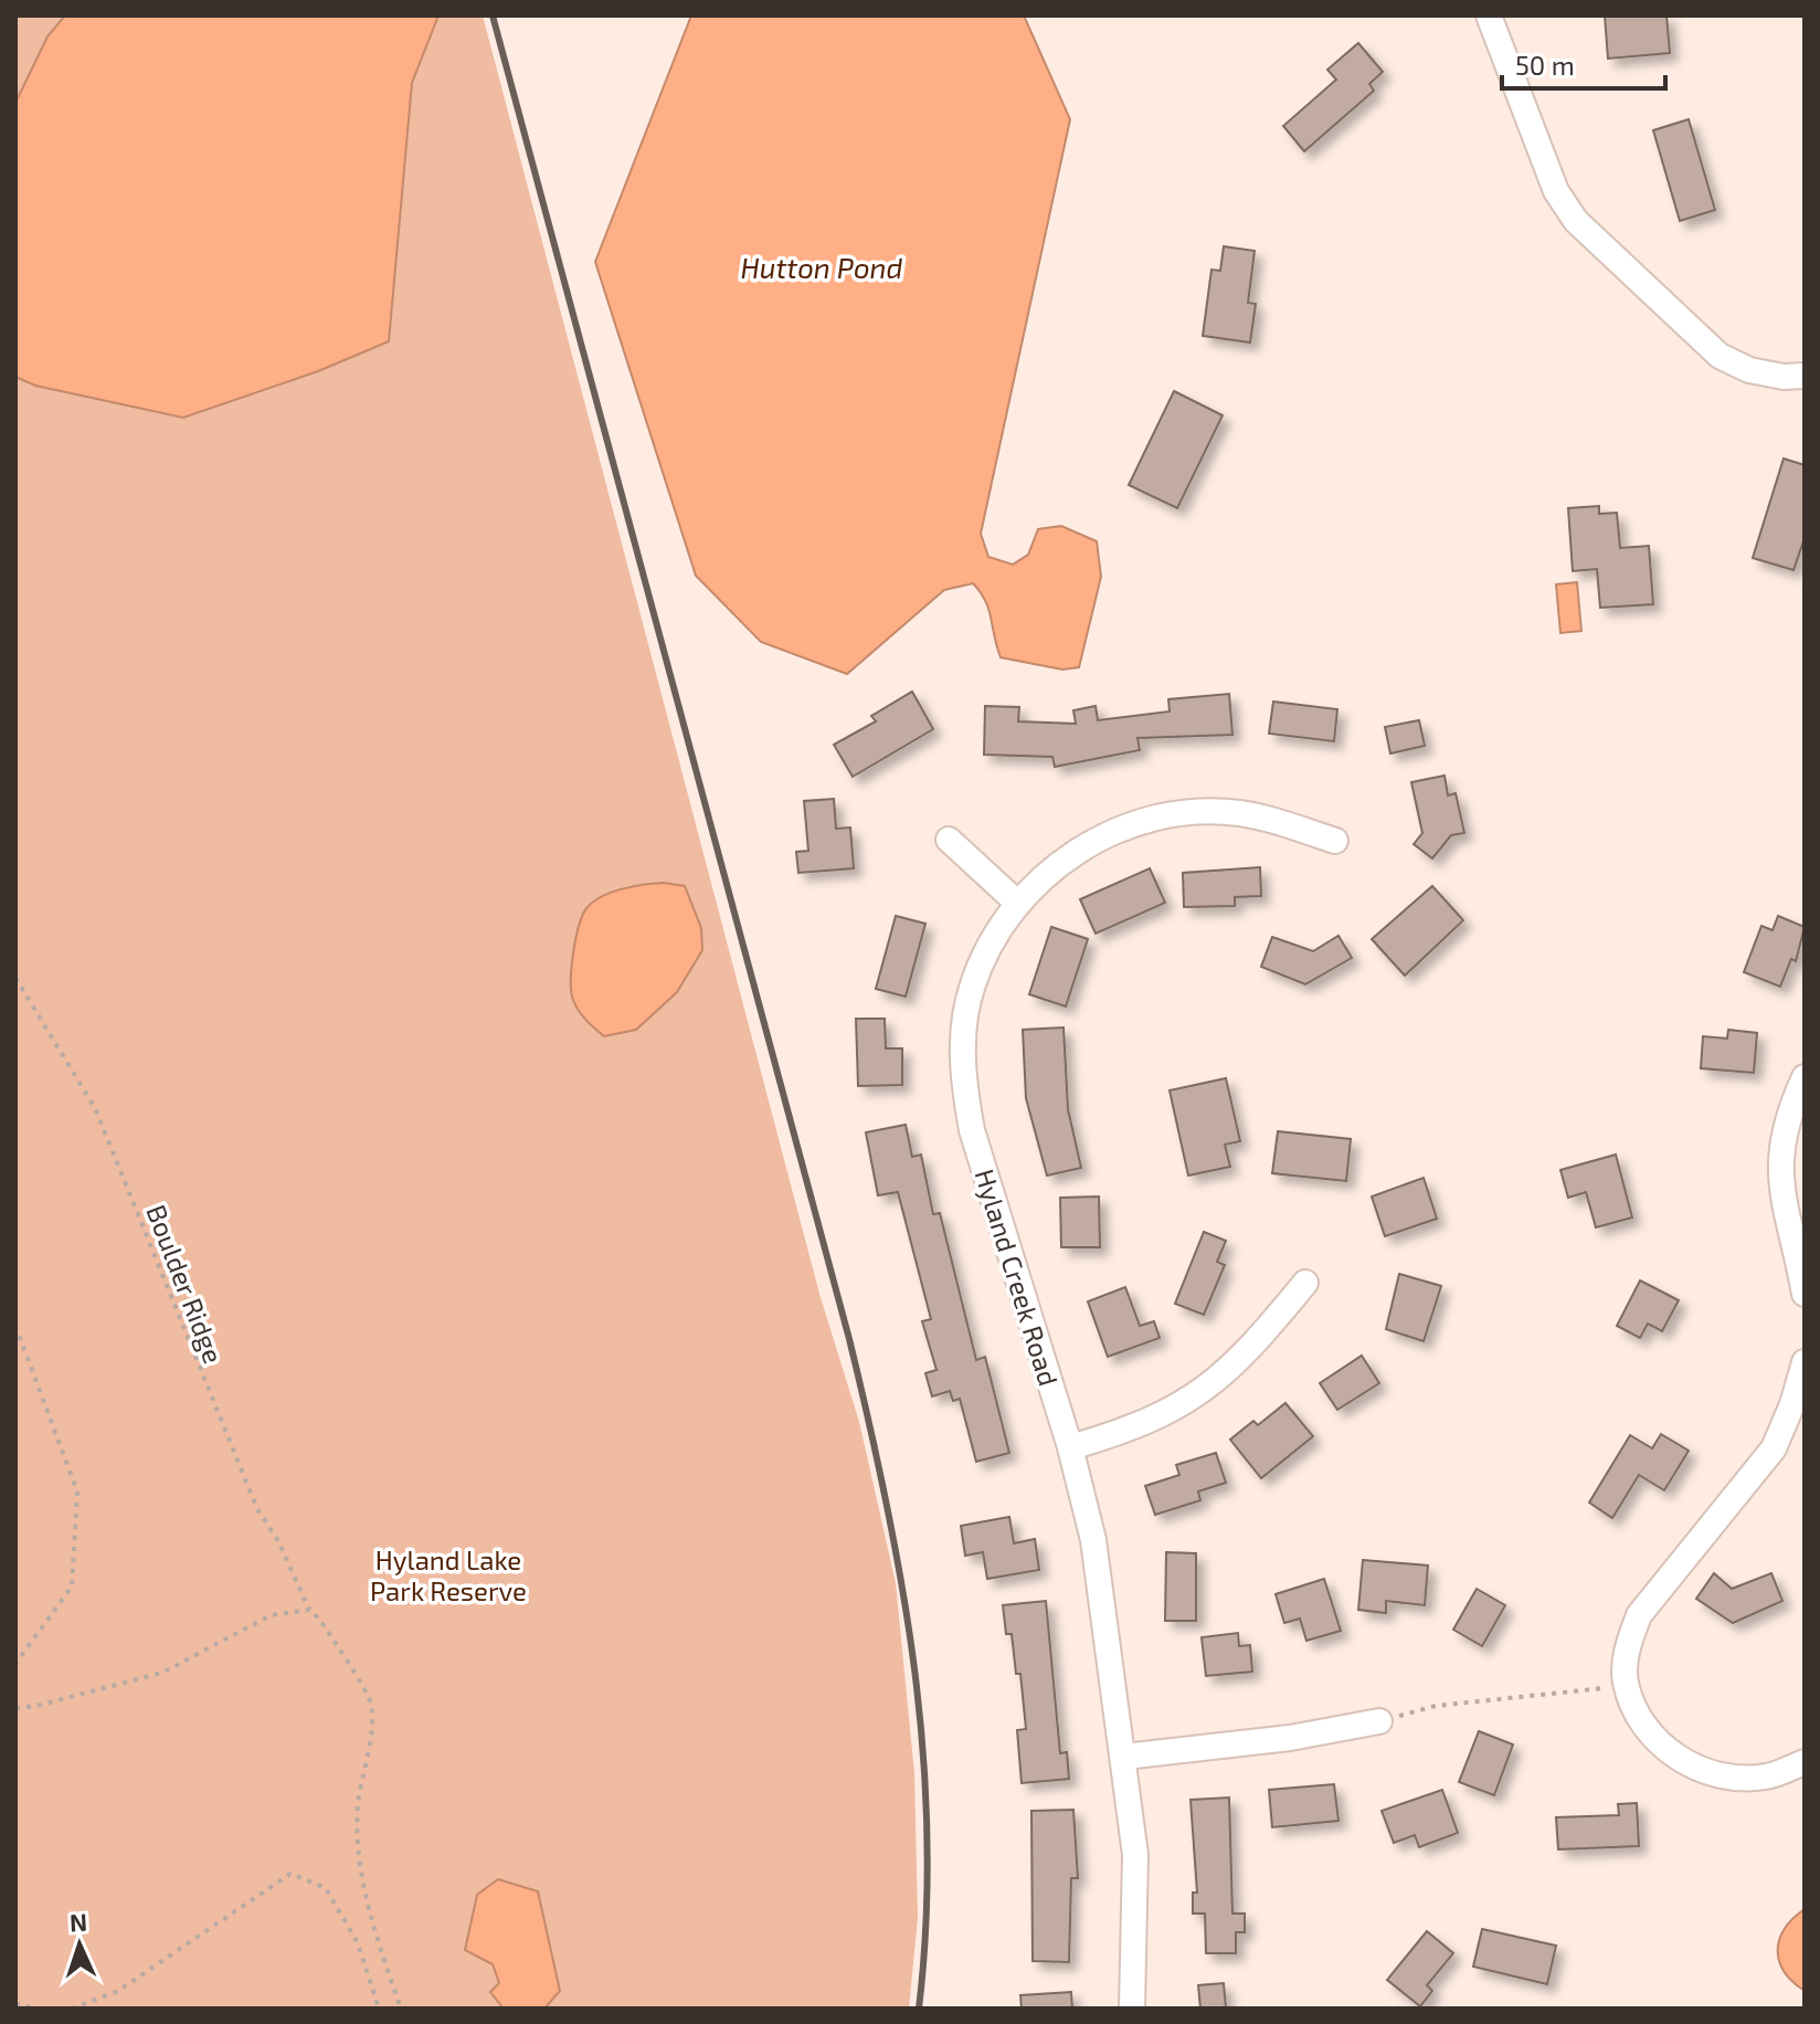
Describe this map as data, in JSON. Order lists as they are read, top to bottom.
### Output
{
  "streets": {
    "street": ["Hyland Creek Road"],
    "path": ["Boulder Ridge"]
  },
  "water": ["Hutton Pond"],
  "parks": ["Hyland Lake Park Reserve"],
  "scale_bar": "50 m",
  "north": "top"
}
